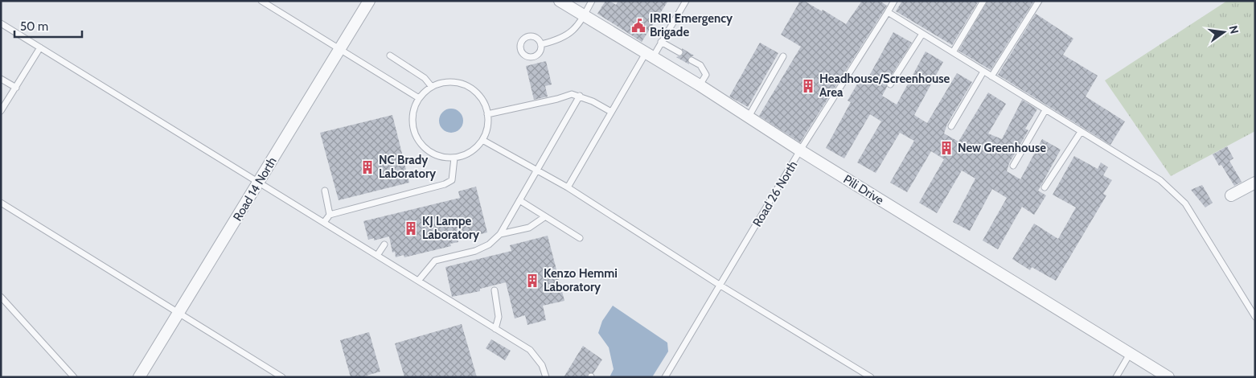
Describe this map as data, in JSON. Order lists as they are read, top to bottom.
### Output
{
  "streets": {
    "street": ["Road 14 North", "Pili Drive"],
    "lane": ["Road 26 North"]
  },
  "crossings": [
    ["Pili Drive", "Road 26 North"]
  ],
  "places": {
    "public building": ["IRRI Emergency Brigade"],
    "building": [
      "Headhouse/Screenhouse Area",
      "New Greenhouse",
      "NC Brady Laboratory",
      "KJ Lampe Laboratory",
      "Kenzo Hemmi Laboratory"
    ]
  },
  "scale_bar": "50 m",
  "north": "right"
}
